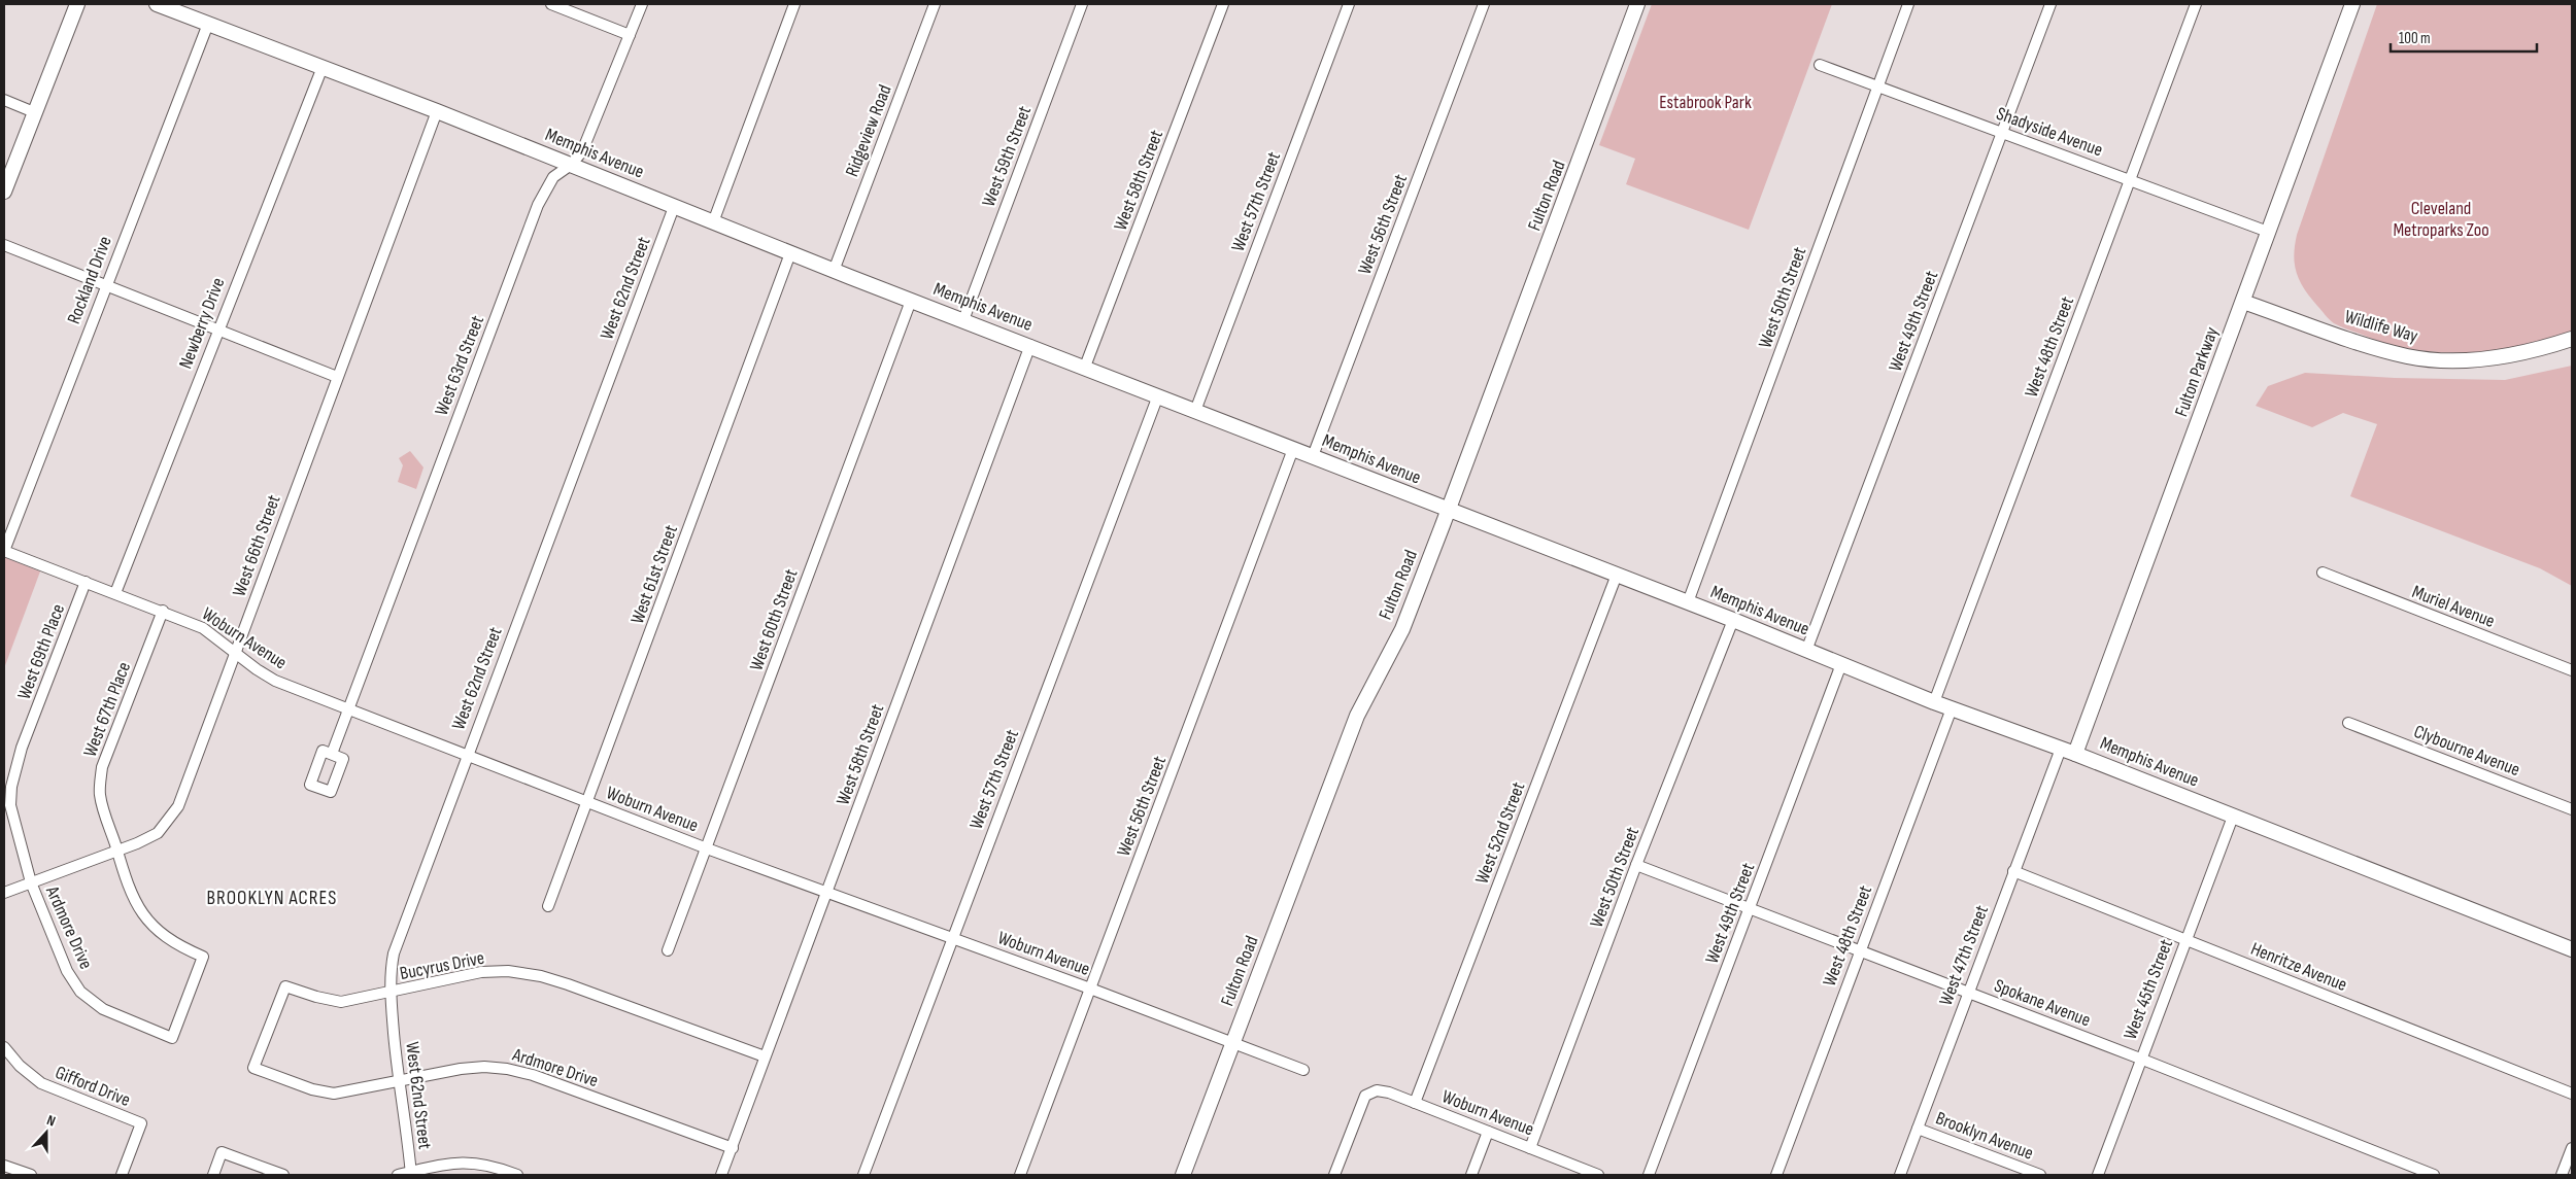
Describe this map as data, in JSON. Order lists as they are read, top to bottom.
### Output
{
  "streets": {
    "main road": [
      "Memphis Avenue",
      "Fulton Road",
      "Wildlife Way",
      "Fulton Parkway"
    ],
    "street": [
      "Ridgeview Road",
      "Shadyside Avenue",
      "West 59th Street",
      "West 58th Street",
      "West 57th Street",
      "West 56th Street",
      "Rockland Drive",
      "West 62nd Street",
      "West 50th Street",
      "West 49th Street",
      "Newberry Drive",
      "West 48th Street",
      "West 63rd Street",
      "West 66th Street",
      "West 61st Street",
      "Muriel Avenue",
      "West 60th Street",
      "Woburn Avenue",
      "West 69th Place",
      "West 67th Place",
      "Clybourne Avenue",
      "West 52nd Street",
      "Ardmore Drive",
      "West 47th Street",
      "Bucyrus Drive",
      "Henritze Avenue",
      "West 45th Street",
      "Spokane Avenue",
      "Gifford Drive",
      "Brooklyn Avenue"
    ]
  },
  "crossings": [
    ["Ridgeview Road", "Memphis Avenue"],
    ["Shadyside Avenue", "West 50th Street"],
    ["Shadyside Avenue", "West 49th Street"],
    ["Shadyside Avenue", "West 48th Street"],
    ["Shadyside Avenue", "Fulton Parkway"],
    ["Memphis Avenue", "West 59th Street"],
    ["Memphis Avenue", "West 58th Street"],
    ["Memphis Avenue", "Fulton Road"],
    ["Memphis Avenue", "West 57th Street"],
    ["Memphis Avenue", "West 56th Street"],
    ["Memphis Avenue", "Rockland Drive"],
    ["Memphis Avenue", "West 62nd Street"],
    ["Memphis Avenue", "West 50th Street"],
    ["Memphis Avenue", "West 49th Street"],
    ["Memphis Avenue", "Newberry Drive"],
    ["Memphis Avenue", "West 48th Street"],
    ["Memphis Avenue", "West 63rd Street"],
    ["Memphis Avenue", "Fulton Parkway"],
    ["Memphis Avenue", "West 66th Street"],
    ["Memphis Avenue", "West 61st Street"],
    ["Memphis Avenue", "West 60th Street"],
    ["Memphis Avenue", "West 52nd Street"],
    ["Memphis Avenue", "West 47th Street"],
    ["Memphis Avenue", "West 45th Street"],
    ["West 58th Street", "Woburn Avenue"],
    ["West 58th Street", "Ardmore Drive"],
    ["West 58th Street", "Bucyrus Drive"],
    ["Fulton Road", "Woburn Avenue"],
    ["West 57th Street", "Woburn Avenue"],
    ["West 56th Street", "Woburn Avenue"],
    ["Rockland Drive", "Woburn Avenue"],
    ["West 62nd Street", "Woburn Avenue"],
    ["West 62nd Street", "Ardmore Drive"],
    ["West 62nd Street", "Bucyrus Drive"],
    ["West 50th Street", "Woburn Avenue"],
    ["West 50th Street", "Spokane Avenue"],
    ["West 49th Street", "Spokane Avenue"],
    ["Newberry Drive", "Woburn Avenue"],
    ["Wildlife Way", "Fulton Parkway"],
    ["West 48th Street", "Spokane Avenue"],
    ["West 63rd Street", "Woburn Avenue"],
    ["West 66th Street", "Woburn Avenue"],
    ["West 66th Street", "West 69th Place"],
    ["West 66th Street", "West 67th Place"],
    ["West 66th Street", "Ardmore Drive"],
    ["West 61st Street", "Woburn Avenue"],
    ["West 60th Street", "Woburn Avenue"],
    ["Woburn Avenue", "West 69th Place"],
    ["Woburn Avenue", "West 67th Place"],
    ["Woburn Avenue", "West 52nd Street"],
    ["West 69th Place", "Ardmore Drive"],
    ["West 67th Place", "Ardmore Drive"],
    ["Ardmore Drive", "Bucyrus Drive"],
    ["West 47th Street", "Henritze Avenue"],
    ["West 47th Street", "Spokane Avenue"],
    ["West 47th Street", "Brooklyn Avenue"],
    ["Henritze Avenue", "West 45th Street"],
    ["West 45th Street", "Spokane Avenue"]
  ],
  "districts": ["BROOKLYN ACRES"],
  "parks": ["Estabrook Park", "Cleveland Metroparks Zoo"],
  "scale_bar": "100 m",
  "north": "top"
}
